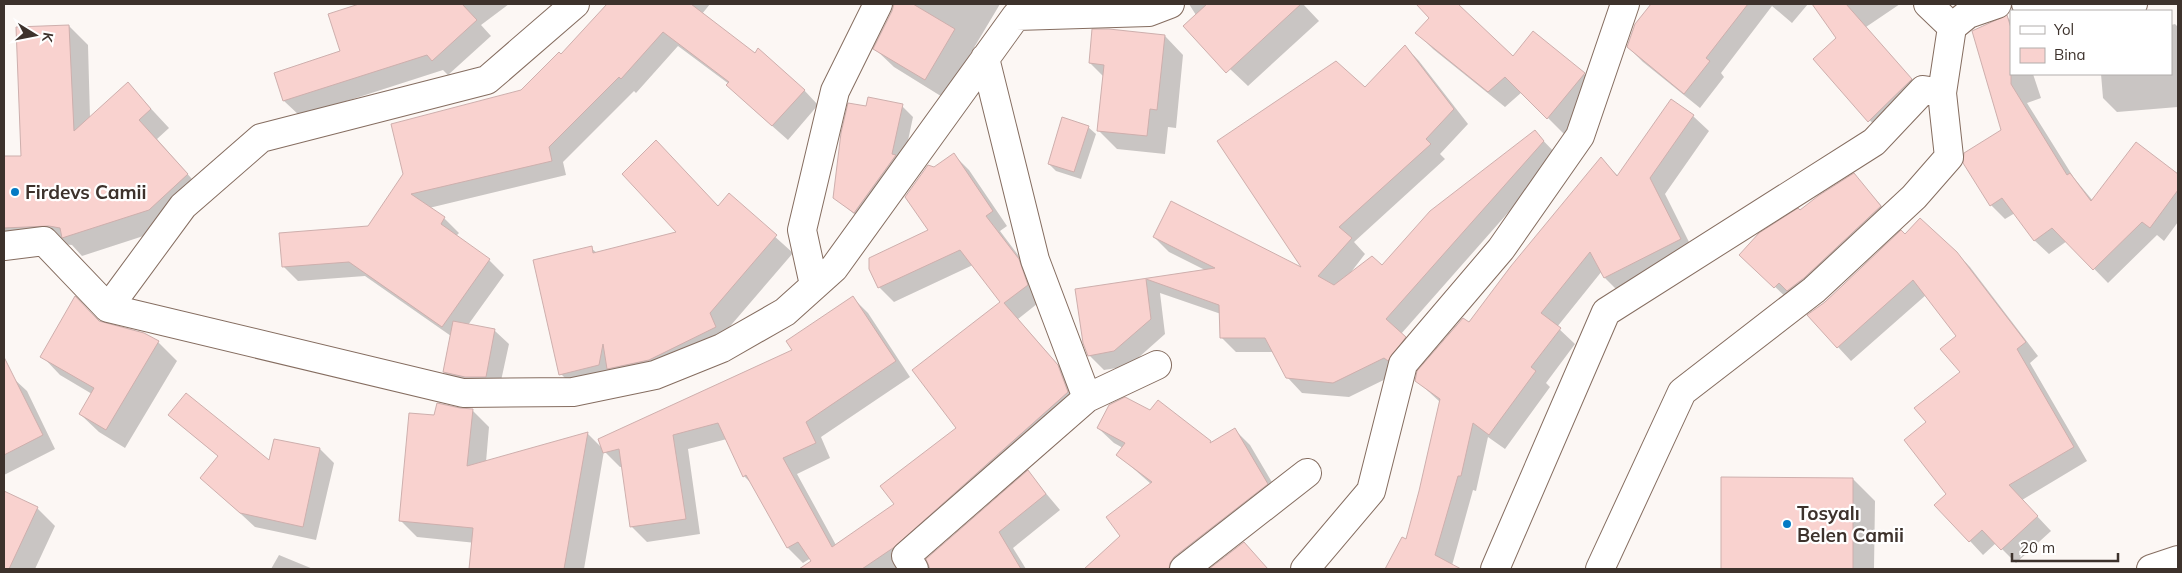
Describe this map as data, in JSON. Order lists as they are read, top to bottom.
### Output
{
  "places": ["Firdevs Camii", "Tosyalı Belen Camii"],
  "legend": ["Yol", "Bina"],
  "scale_bar": "20 m",
  "north": "right"
}
